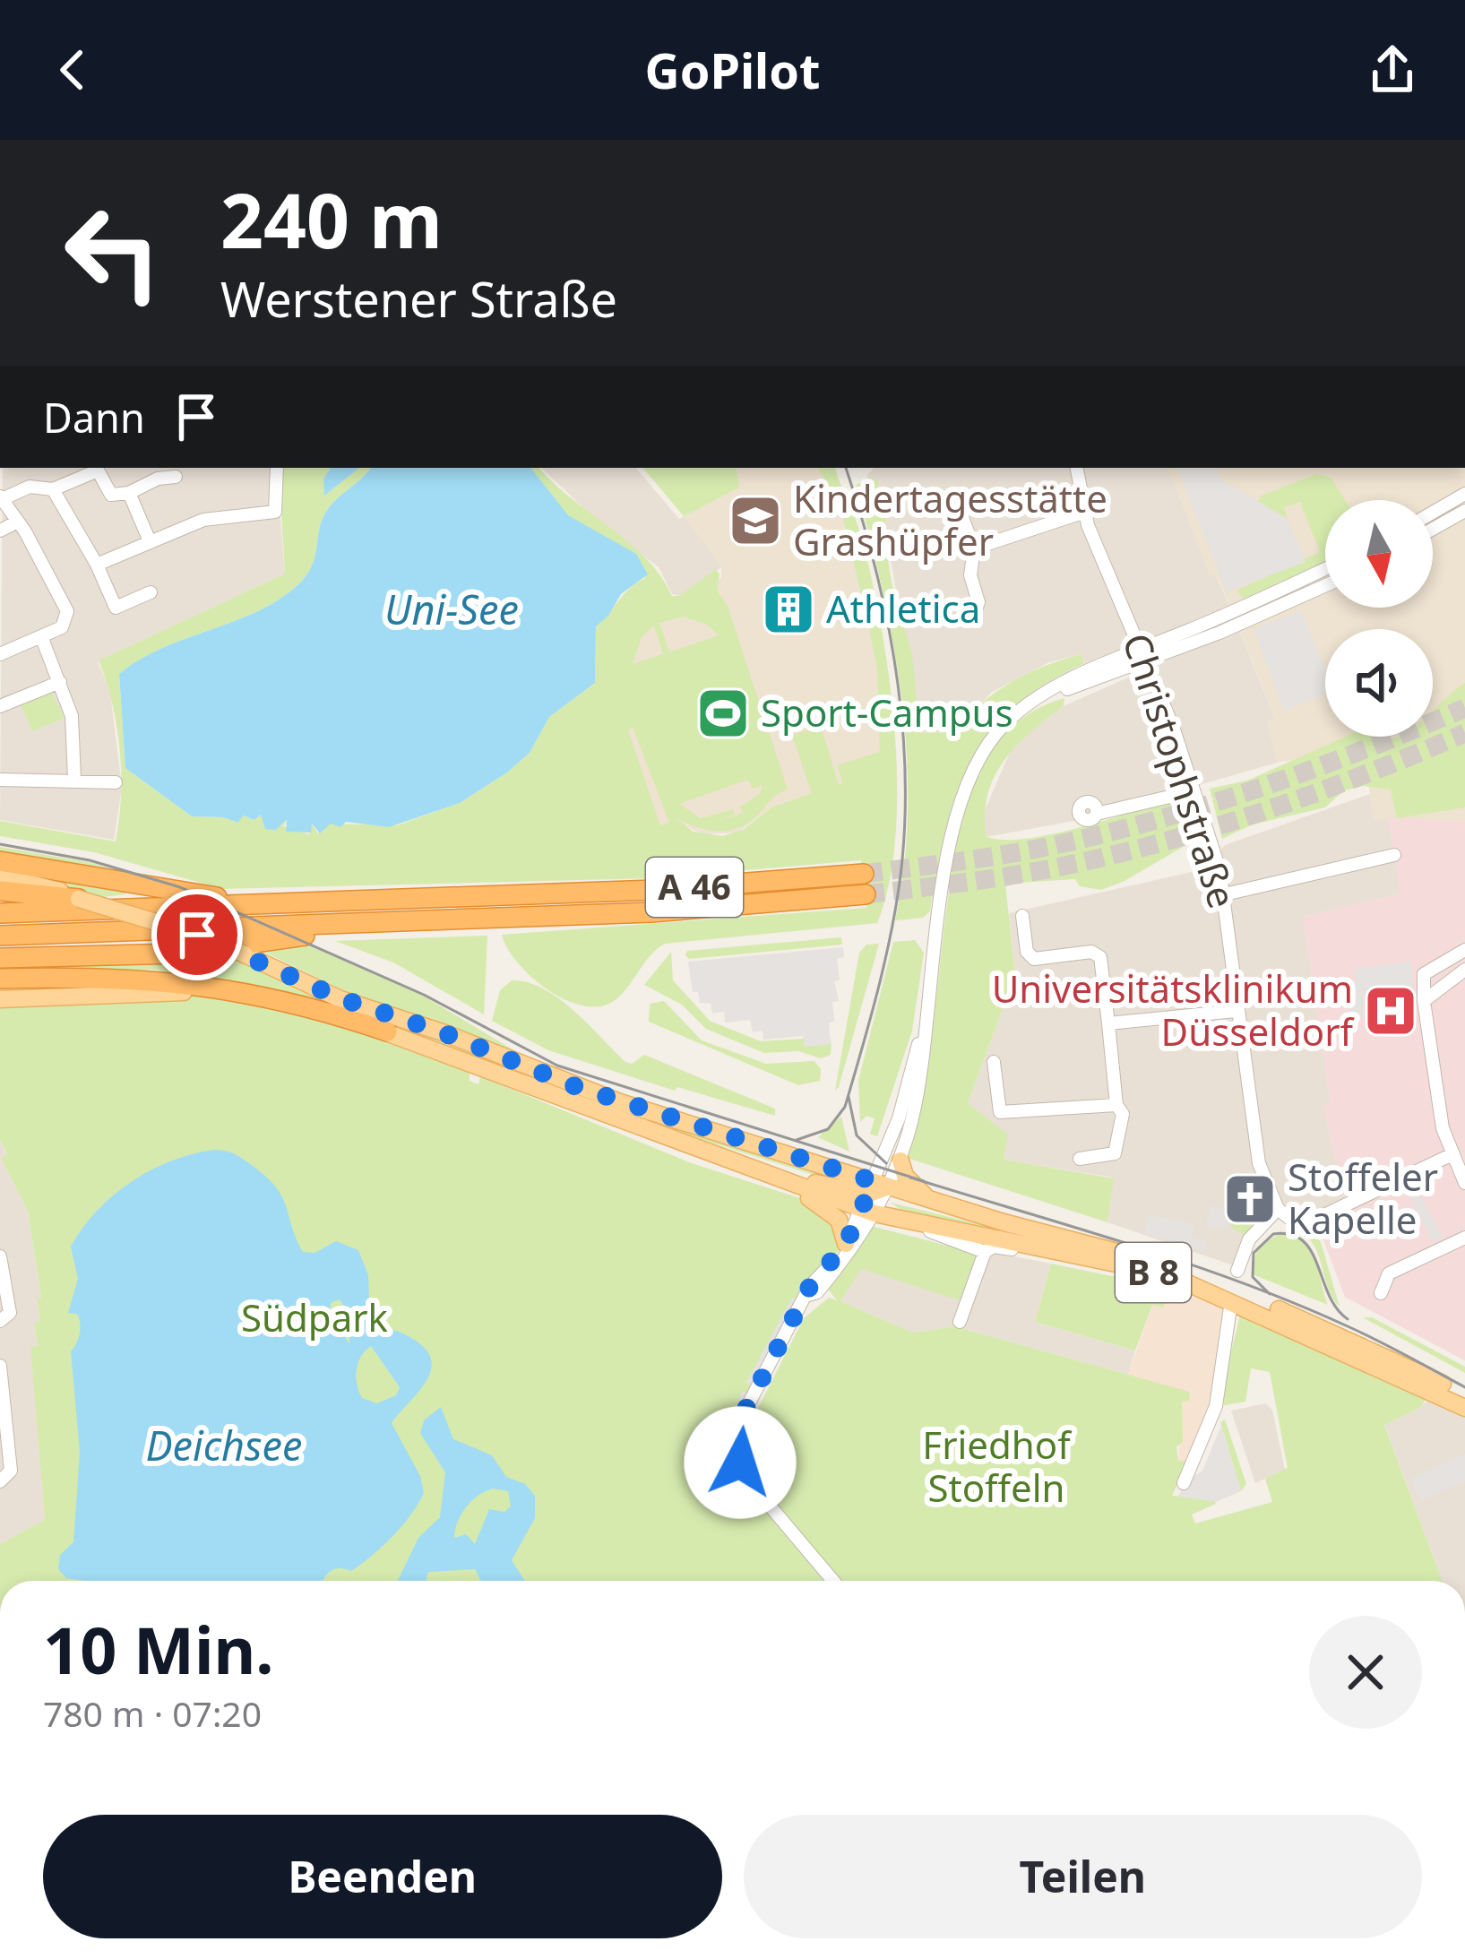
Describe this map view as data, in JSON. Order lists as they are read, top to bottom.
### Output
{
  "streets": {
    "highway": ["A 46"],
    "main road": ["B 8"],
    "street": ["Christophstraße"]
  },
  "water": ["Uni-See", "Deichsee"],
  "parks": ["Südpark", "Friedhof Stoffeln"],
  "places": {
    "school or university": ["Kindertagesstätte Grashüpfer"],
    "building": ["Athletica"],
    "sports": ["Sport-Campus"],
    "hospital": ["Universitätsklinikum Düsseldorf"],
    "church": ["Stoffeler Kapelle"]
  },
  "north": "bottom",
  "page": {
    "header": "GoPilot",
    "turn": ["240 m", "Werstener Straße"],
    "then": "Dann",
    "heading": ["10 Min.", "780 m · 07:20"],
    "buttons": ["Beenden", "Teilen"]
  }
}
